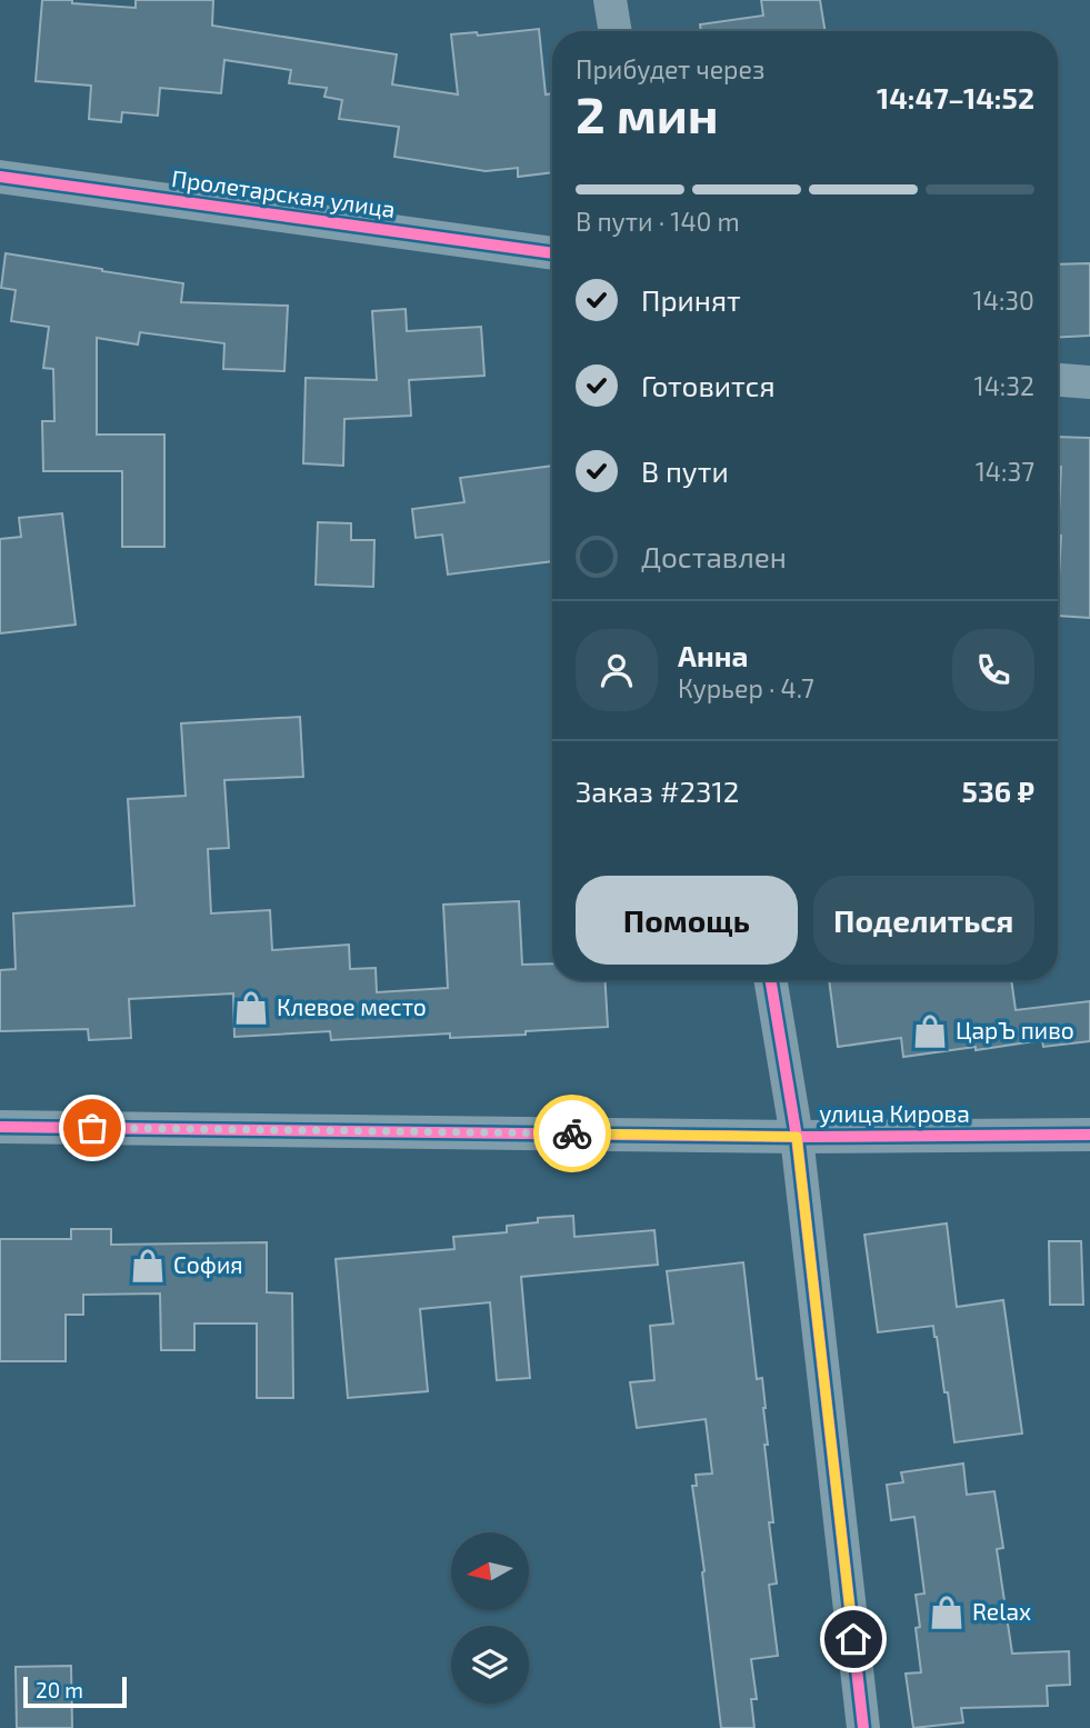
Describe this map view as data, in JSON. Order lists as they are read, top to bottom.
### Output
{
  "streets": {
    "street": ["Пролетарская улица", "улица Кирова"]
  },
  "places": {
    "shop": [
      "Клевое место",
      "ЦарЪ пиво",
      "София",
      "Relax"
    ]
  },
  "scale_bar": "20 m",
  "north": "left",
  "page": {
    "heading": ["2 мин", "Прибудет через", "14:47–14:52"],
    "panel": [
      "Анна",
      "Курьер · 4.7",
      "Заказ #2312",
      "536 ₽"
    ],
    "bar": "В пути · 140 m",
    "list": [
      ["Принят", "14:30"],
      ["Готовится", "14:32"],
      ["В пути", "14:37"],
      "Доставлен"
    ],
    "buttons": ["Помощь", "Поделиться"],
    "scale": "20 m"
  }
}
